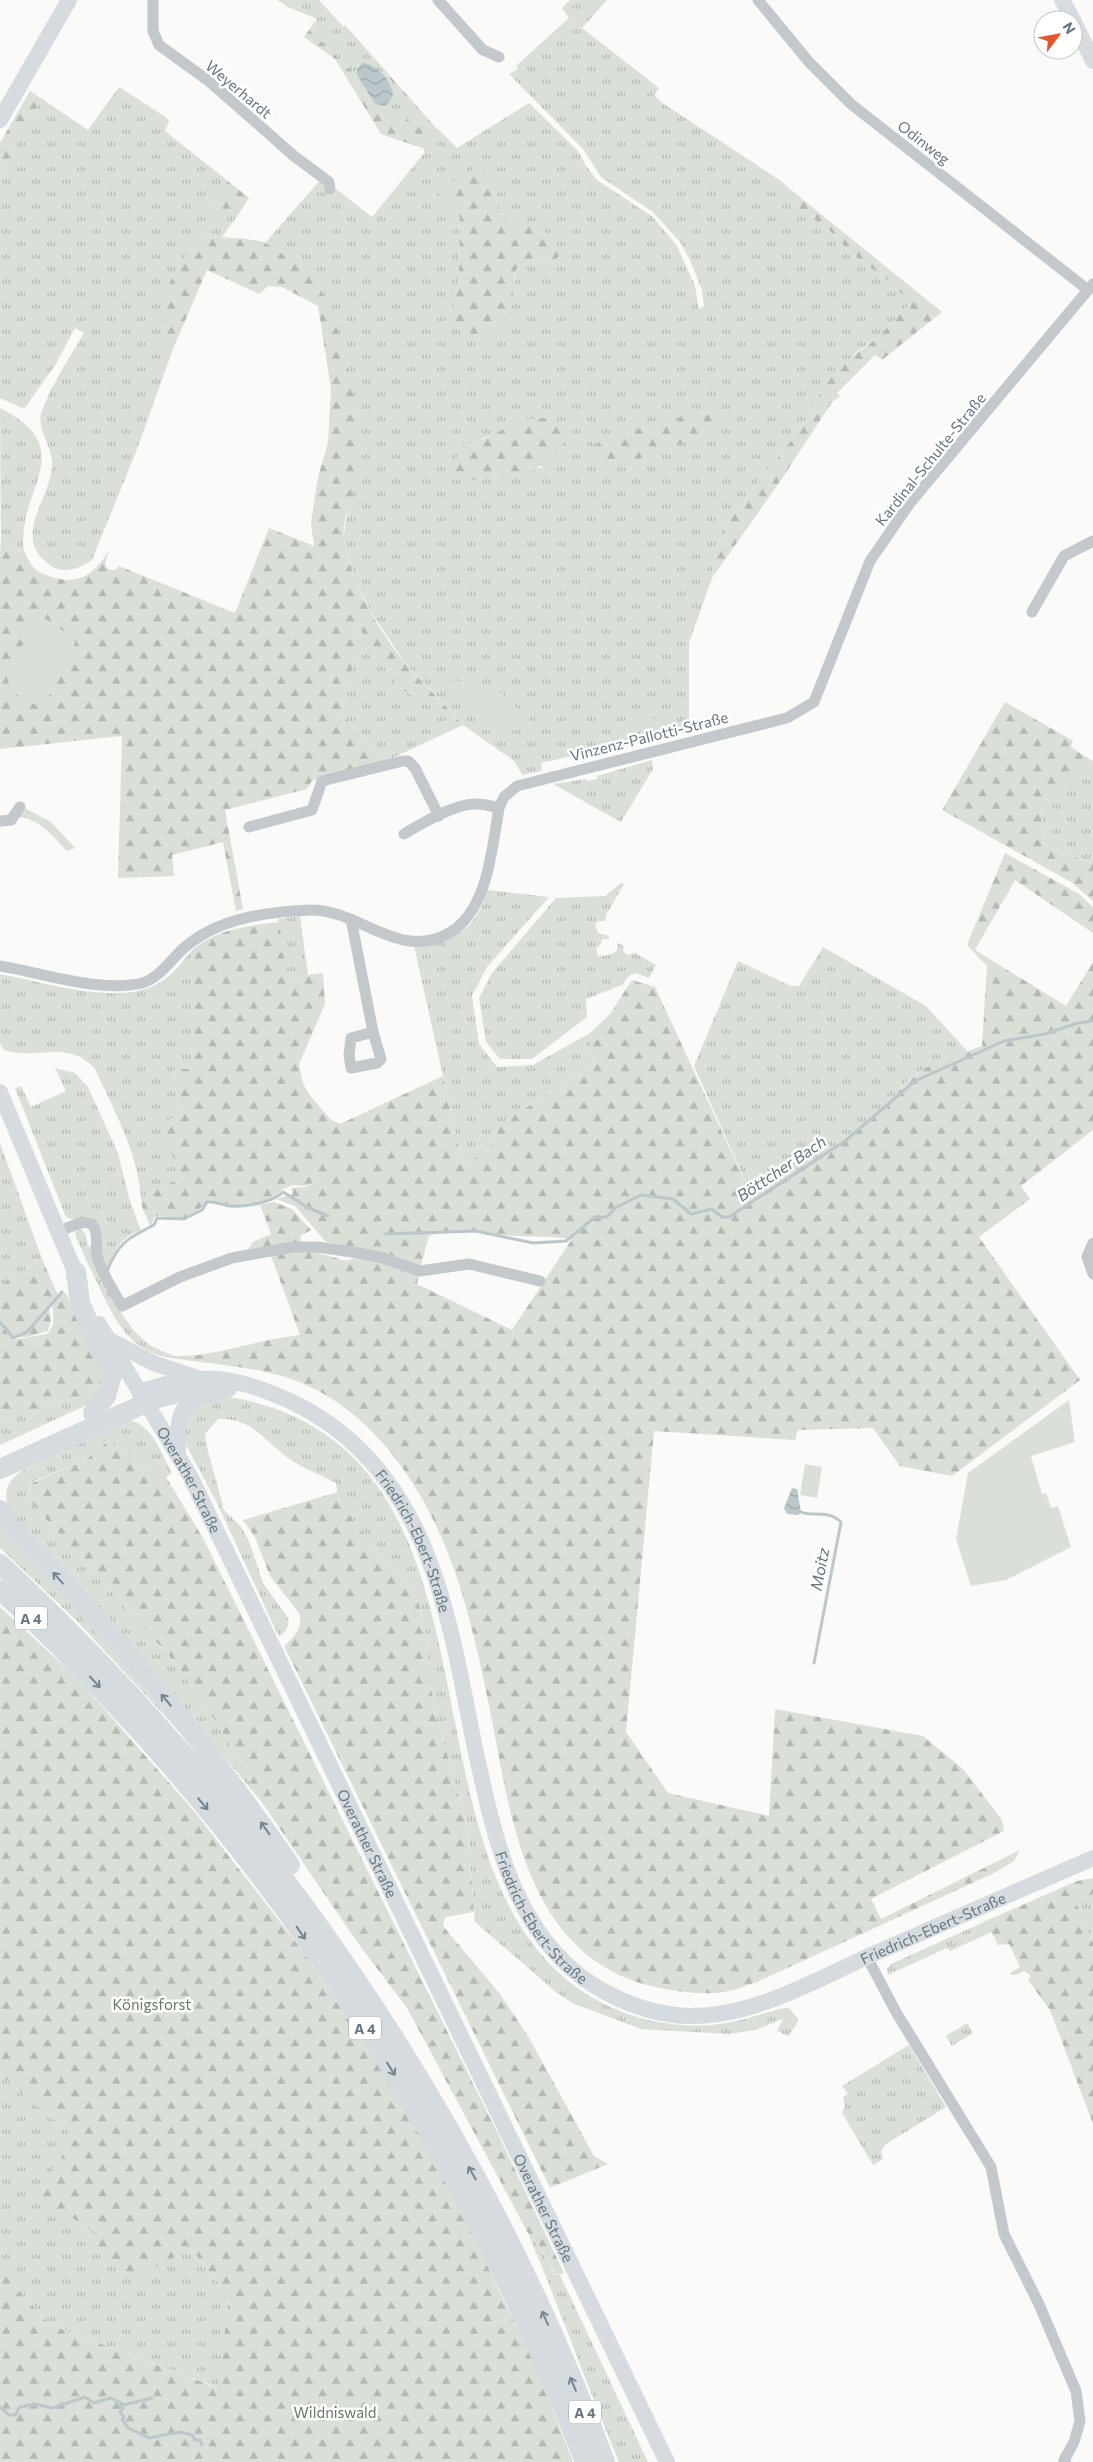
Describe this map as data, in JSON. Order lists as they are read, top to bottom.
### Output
{
  "streets": {
    "highway": ["A 4"],
    "main road": ["Overather Straße", "Friedrich-Ebert-Straße"],
    "street": [
      "Weyerhardt",
      "Odinweg",
      "Kardinal-Schulte-Straße",
      "Vinzenz-Pallotti-Straße"
    ]
  },
  "crossings": [
    ["Odinweg", "Kardinal-Schulte-Straße"],
    ["Kardinal-Schulte-Straße", "Vinzenz-Pallotti-Straße"]
  ],
  "water": ["Böttcher Bach", "Moitz"],
  "parks": ["Königsforst", "Wildniswald"],
  "north": "top right"
}
